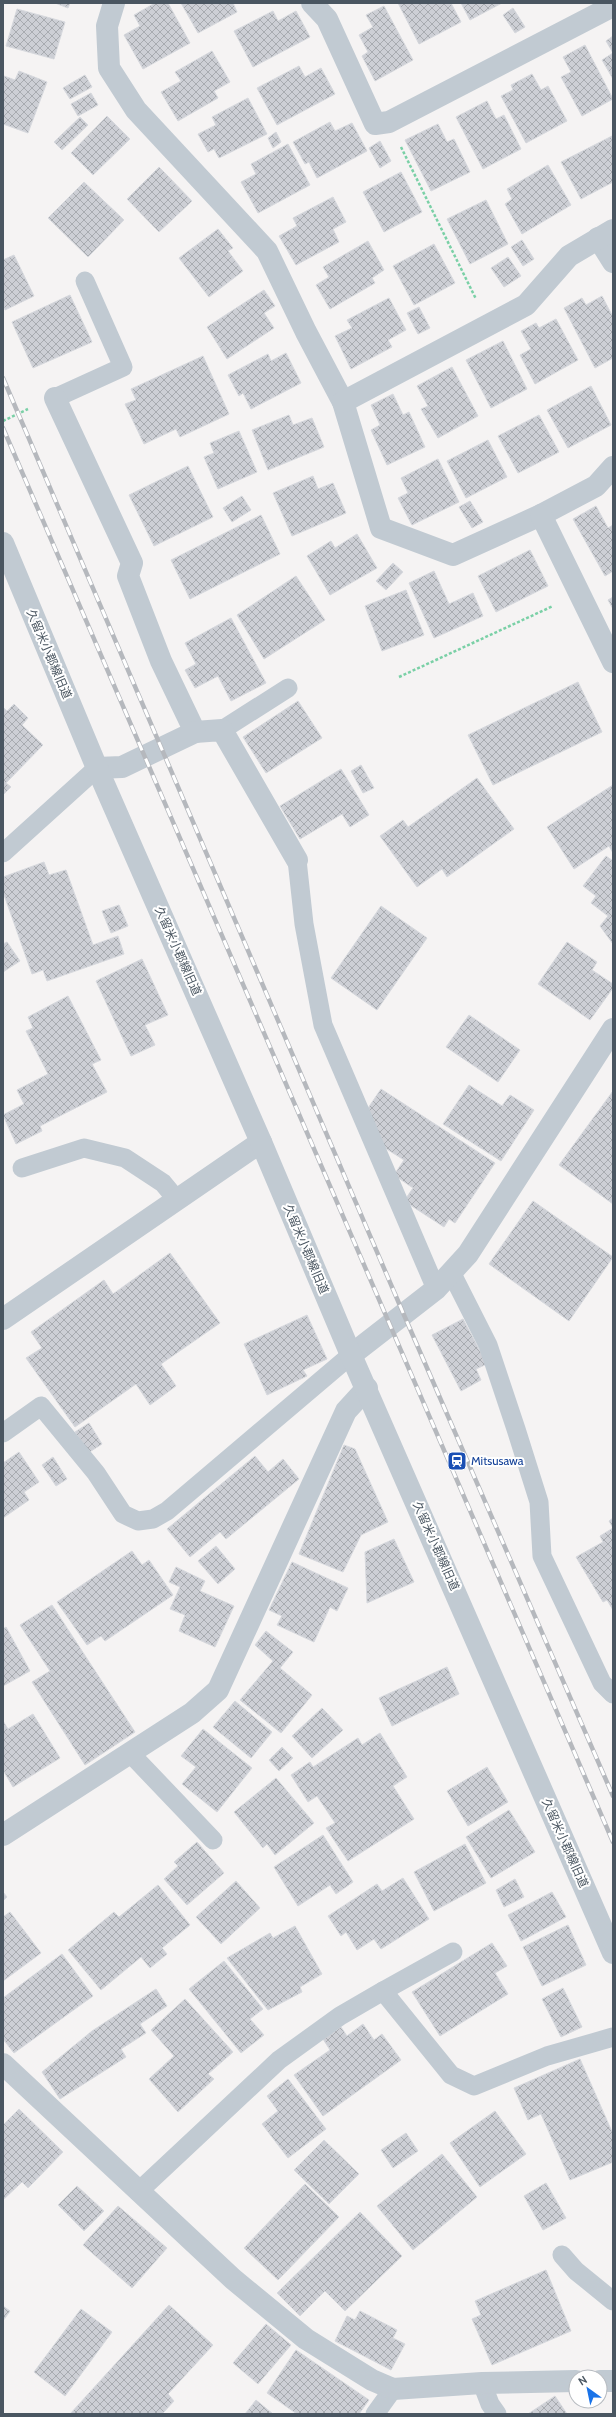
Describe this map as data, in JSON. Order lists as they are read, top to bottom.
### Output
{
  "streets": {
    "street": ["久留米小郡線旧道"]
  },
  "places": {
    "station": ["Mitsusawa"]
  },
  "north": "top left"
}
